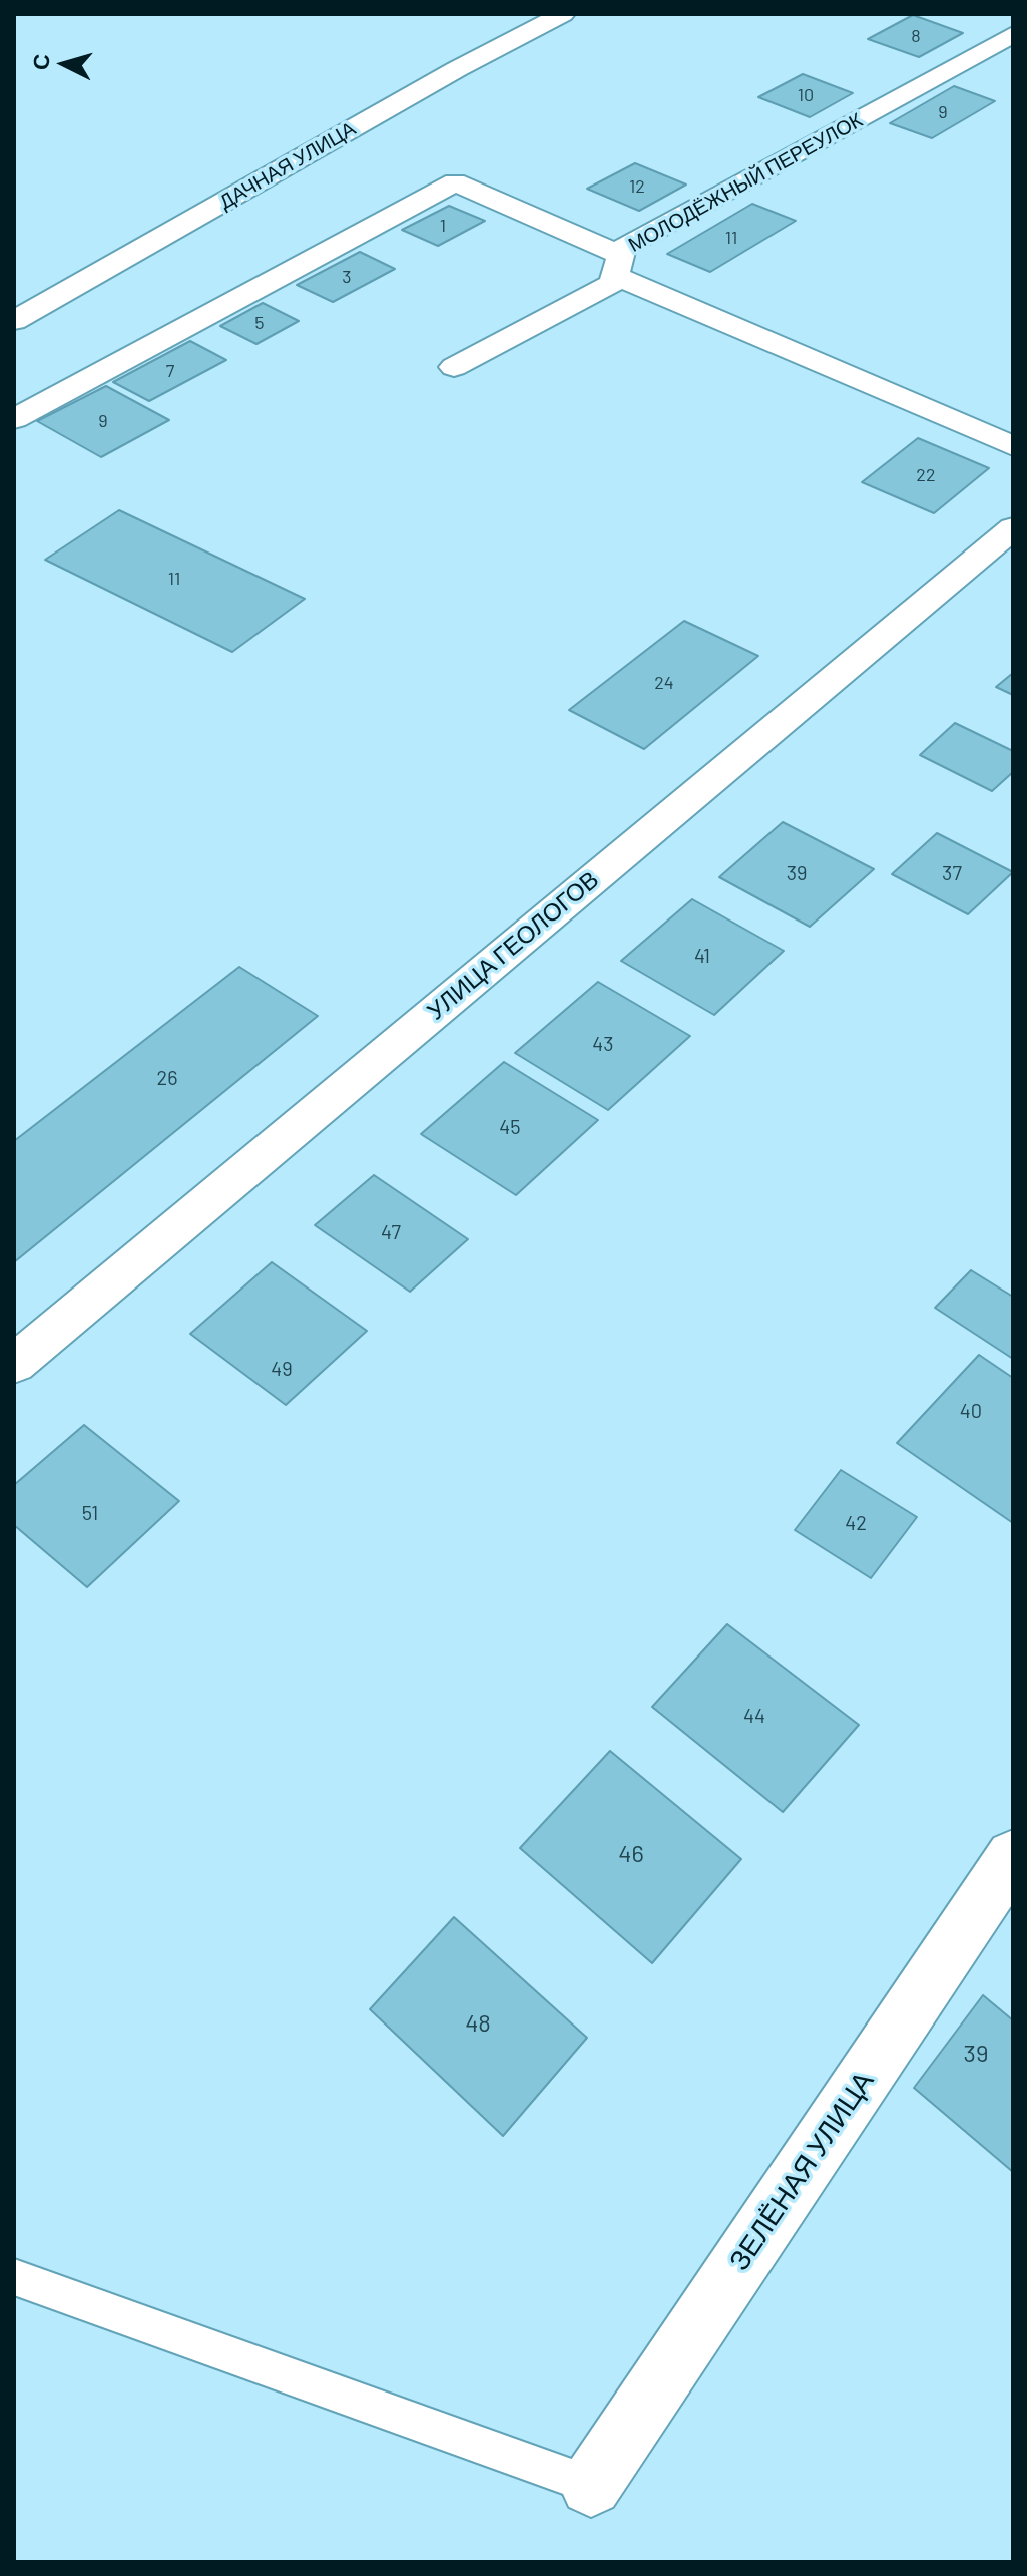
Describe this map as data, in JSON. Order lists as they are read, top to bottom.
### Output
{
  "streets": {
    "street": [
      "ДАЧНАЯ УЛИЦА",
      "МОЛОДЁЖНЫЙ ПЕРЕУЛОК",
      "УЛИЦА ГЕОЛОГОВ",
      "ЗЕЛЁНАЯ УЛИЦА"
    ]
  },
  "house_numbers": [
    "8",
    "10",
    "9",
    "12",
    "1",
    "11",
    "3",
    "5",
    "7",
    "9",
    "22",
    "11",
    "24",
    "39",
    "37",
    "41",
    "43",
    "26",
    "45",
    "47",
    "49",
    "40",
    "51",
    "42",
    "44",
    "46",
    "48",
    "39"
  ],
  "north": "left"
}
